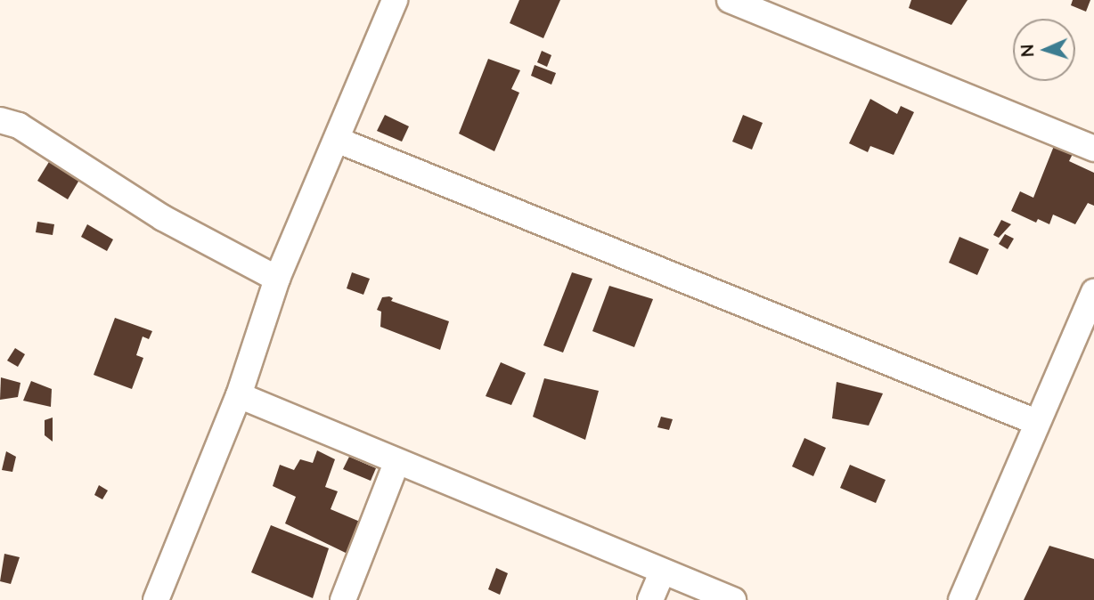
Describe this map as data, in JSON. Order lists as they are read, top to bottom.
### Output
{
  "north": "left"
}
